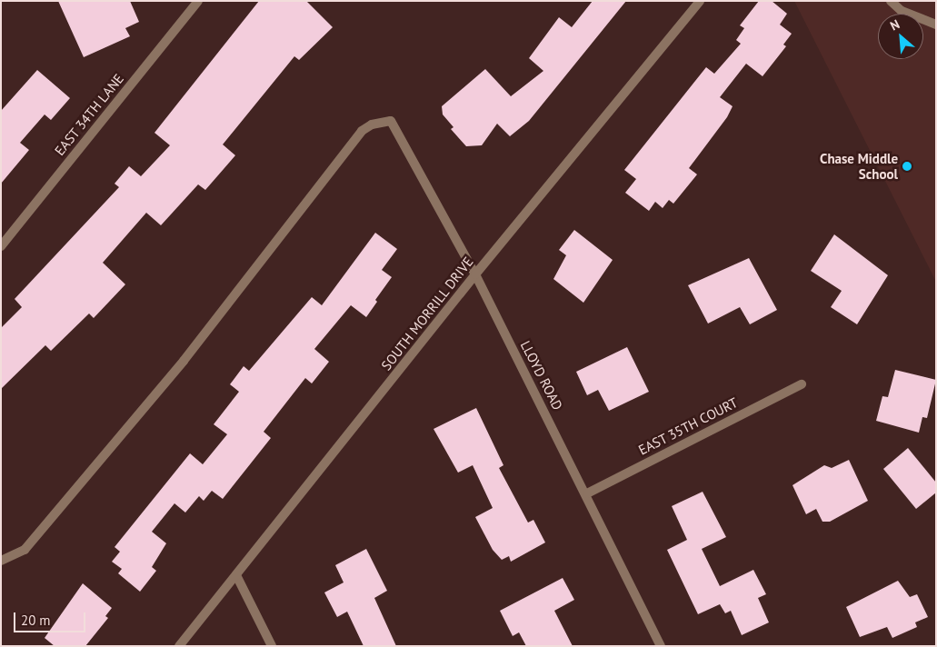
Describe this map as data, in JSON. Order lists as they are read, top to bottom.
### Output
{
  "streets": {
    "street": [
      "EAST 34TH LANE",
      "SOUTH MORRILL DRIVE",
      "LLOYD ROAD",
      "EAST 35TH COURT"
    ]
  },
  "crossings": [
    ["SOUTH MORRILL DRIVE", "LLOYD ROAD"],
    ["LLOYD ROAD", "EAST 35TH COURT"]
  ],
  "places": ["Chase Middle School"],
  "scale_bar": "20 m",
  "north": "top left"
}
